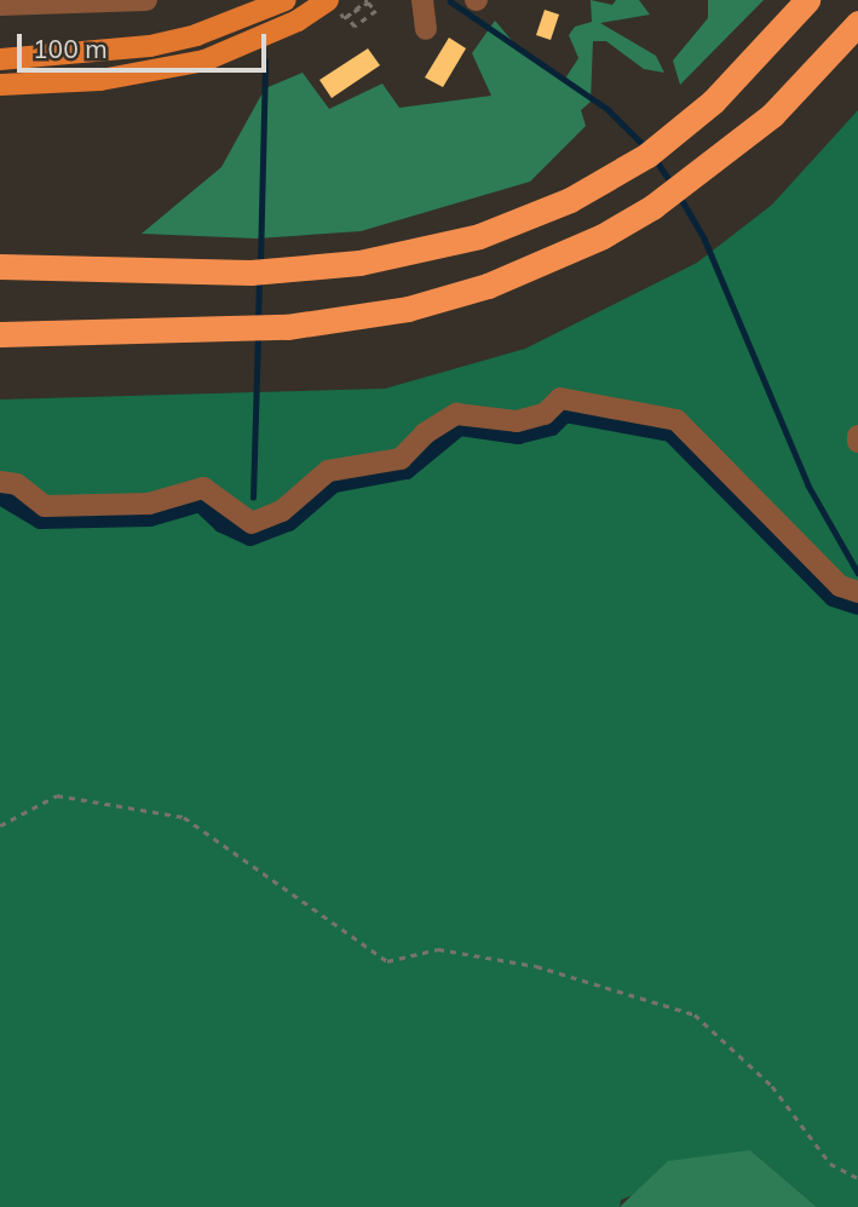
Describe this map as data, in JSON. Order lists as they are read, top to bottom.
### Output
{
  "scale_bar": "100 m"
}
